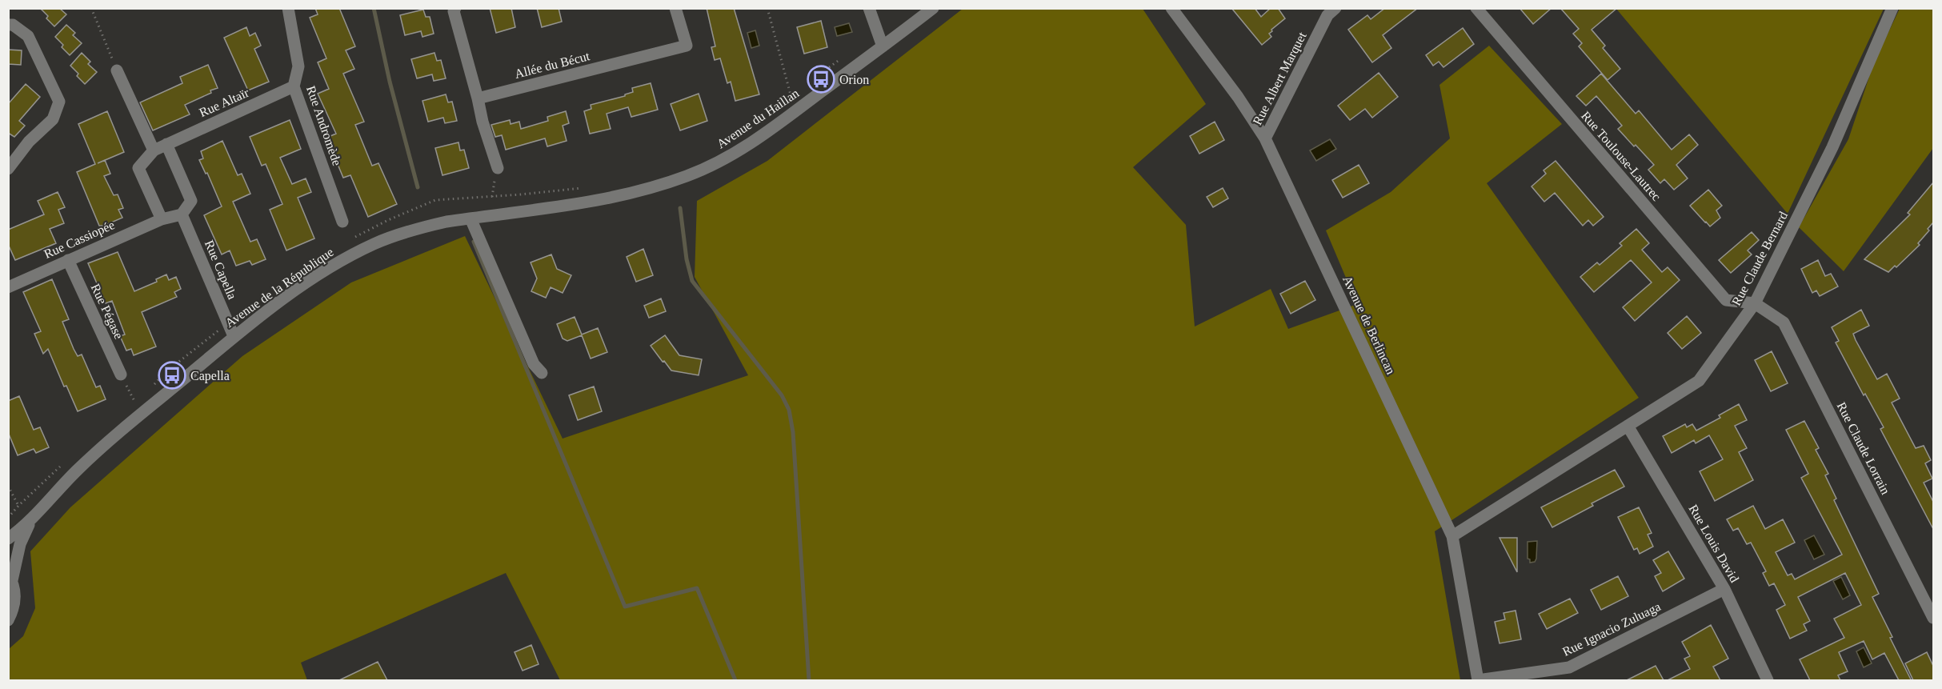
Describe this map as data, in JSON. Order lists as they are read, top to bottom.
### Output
{
  "streets": {
    "street": [
      "Allée du Bécut",
      "Rue Albert Marquet",
      "Rue Altaïr",
      "Avenue du Haillan",
      "Rue Andromède",
      "Rue Toulouse-Lautrec",
      "Rue Cassiopée",
      "Rue Claude Bernard",
      "Rue Capella",
      "Avenue de la République",
      "Rue Pégase",
      "Avenue de Berlincan",
      "Rue Claude Lorrain",
      "Rue Louis David",
      "Rue Ignacio Zuluaga"
    ]
  },
  "crossings": [
    ["Rue Albert Marquet", "Avenue de Berlincan"],
    ["Rue Altaïr", "Rue Andromède"],
    ["Avenue du Haillan", "Avenue de la République"],
    ["Rue Toulouse-Lautrec", "Rue Claude Bernard"],
    ["Rue Toulouse-Lautrec", "Rue Claude Lorrain"],
    ["Rue Cassiopée", "Rue Pégase"],
    ["Rue Claude Bernard", "Avenue de Berlincan"],
    ["Rue Claude Bernard", "Rue Claude Lorrain"],
    ["Rue Claude Bernard", "Rue Louis David"],
    ["Rue Capella", "Avenue de la République"],
    ["Avenue de Berlincan", "Rue Ignacio Zuluaga"],
    ["Rue Louis David", "Rue Ignacio Zuluaga"]
  ],
  "places": {
    "bus stop": ["Orion", "Capella"]
  }
}
